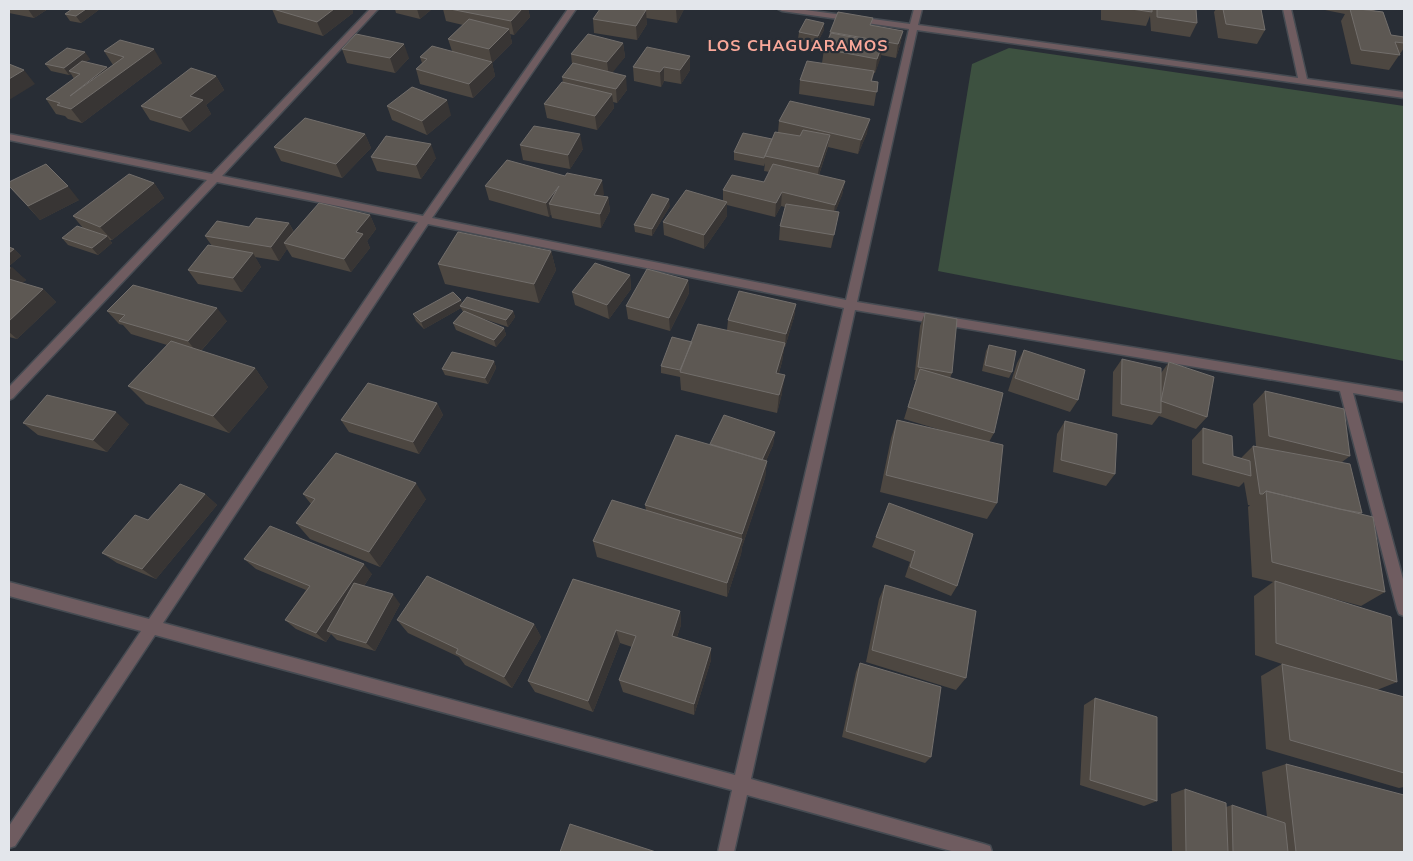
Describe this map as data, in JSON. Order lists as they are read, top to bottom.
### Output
{
  "districts": ["LOS CHAGUARAMOS"]
}
